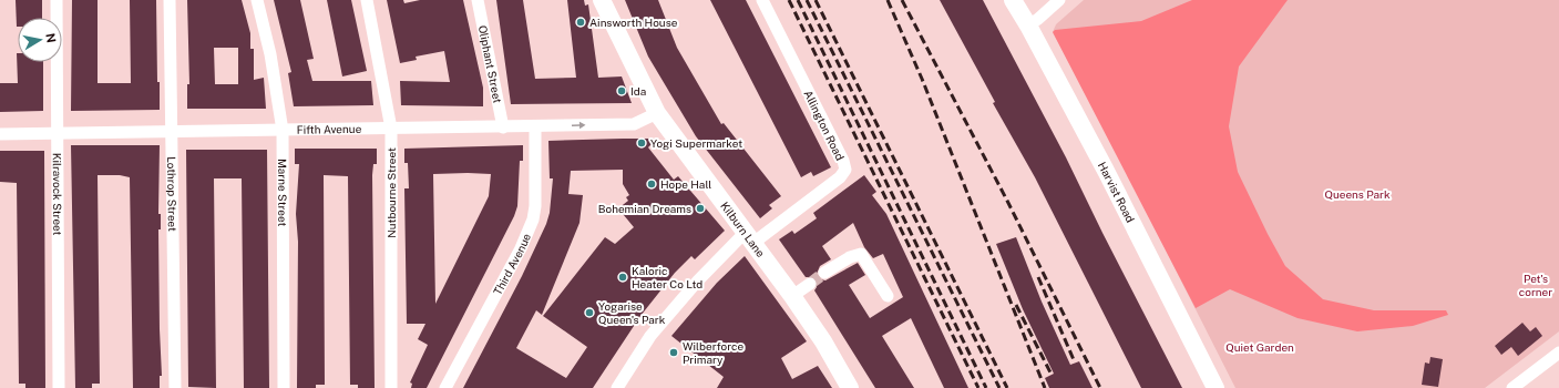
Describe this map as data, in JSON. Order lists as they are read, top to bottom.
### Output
{
  "streets": {
    "main road": ["Harvist Road", "Kilburn Lane"],
    "street": [
      "Oliphant Street",
      "Allington Road",
      "Fifth Avenue",
      "Marne Street",
      "Nutbourne Street",
      "Kilravock Street",
      "Lothrop Street",
      "Third Avenue"
    ]
  },
  "crossings": [
    ["Oliphant Street", "Fifth Avenue"],
    ["Allington Road", "Kilburn Lane"],
    ["Fifth Avenue", "Marne Street"],
    ["Fifth Avenue", "Nutbourne Street"],
    ["Fifth Avenue", "Kilravock Street"],
    ["Fifth Avenue", "Lothrop Street"],
    ["Fifth Avenue", "Kilburn Lane"],
    ["Fifth Avenue", "Third Avenue"]
  ],
  "parks": ["Queens Park", "Pet's corner", "Quiet Garden"],
  "places": [
    "Ainsworth House",
    "Ida",
    "Yogi Supermarket",
    "Hope Hall",
    "Bohemian Dreams",
    "Kaloric Heater Co Ltd",
    "Yogarise Queen's Park",
    "Wilberforce Primary"
  ],
  "north": "right"
}
